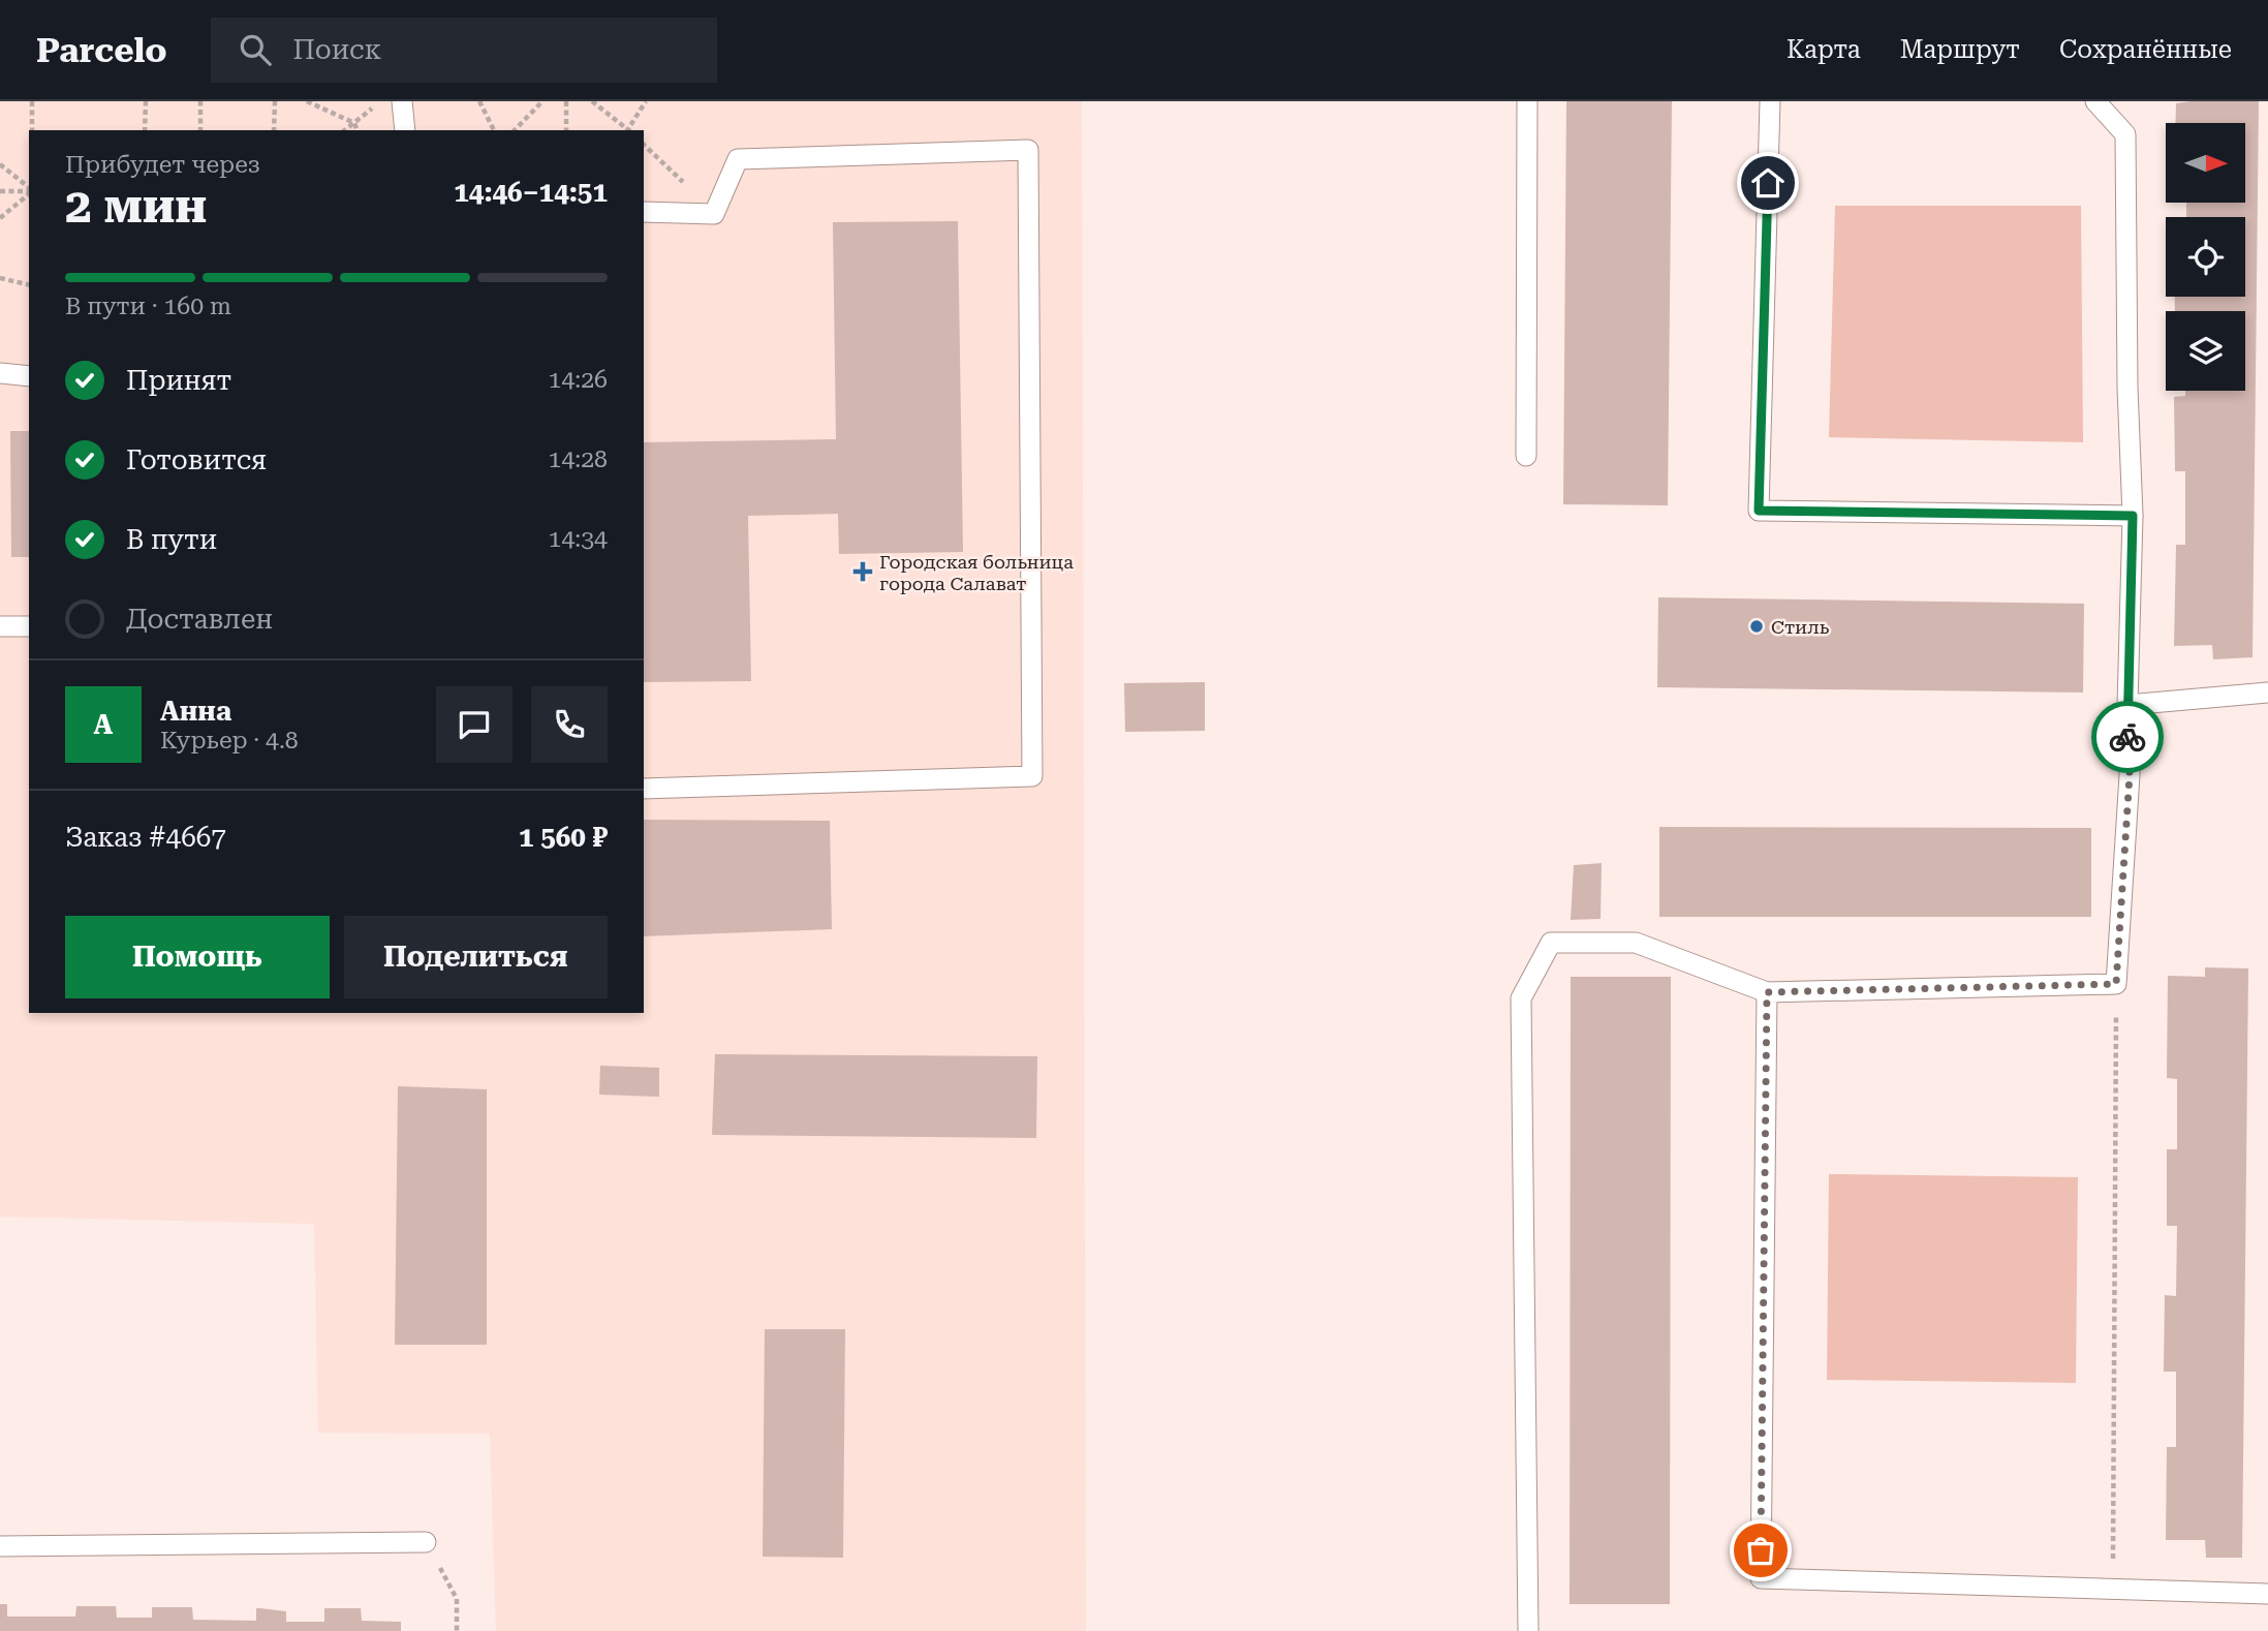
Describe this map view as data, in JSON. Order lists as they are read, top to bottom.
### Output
{
  "places": {
    "health": ["Городская больница города Салават"],
    "other": ["Стиль"]
  },
  "north": "right",
  "page": {
    "header": "Parcelo",
    "search": "Поиск",
    "nav": ["Карта", "Маршрут", "Сохранённые"],
    "heading": ["2 мин", "Прибудет через", "14:46–14:51"],
    "panel": [
      "Анна",
      "Курьер · 4.8",
      "Заказ #4667",
      "1 560 ₽"
    ],
    "bar": "В пути · 160 m",
    "list": [
      ["Принят", "14:26"],
      ["Готовится", "14:28"],
      ["В пути", "14:34"],
      "Доставлен"
    ],
    "round": "А",
    "buttons": ["Помощь", "Поделиться"]
  }
}
